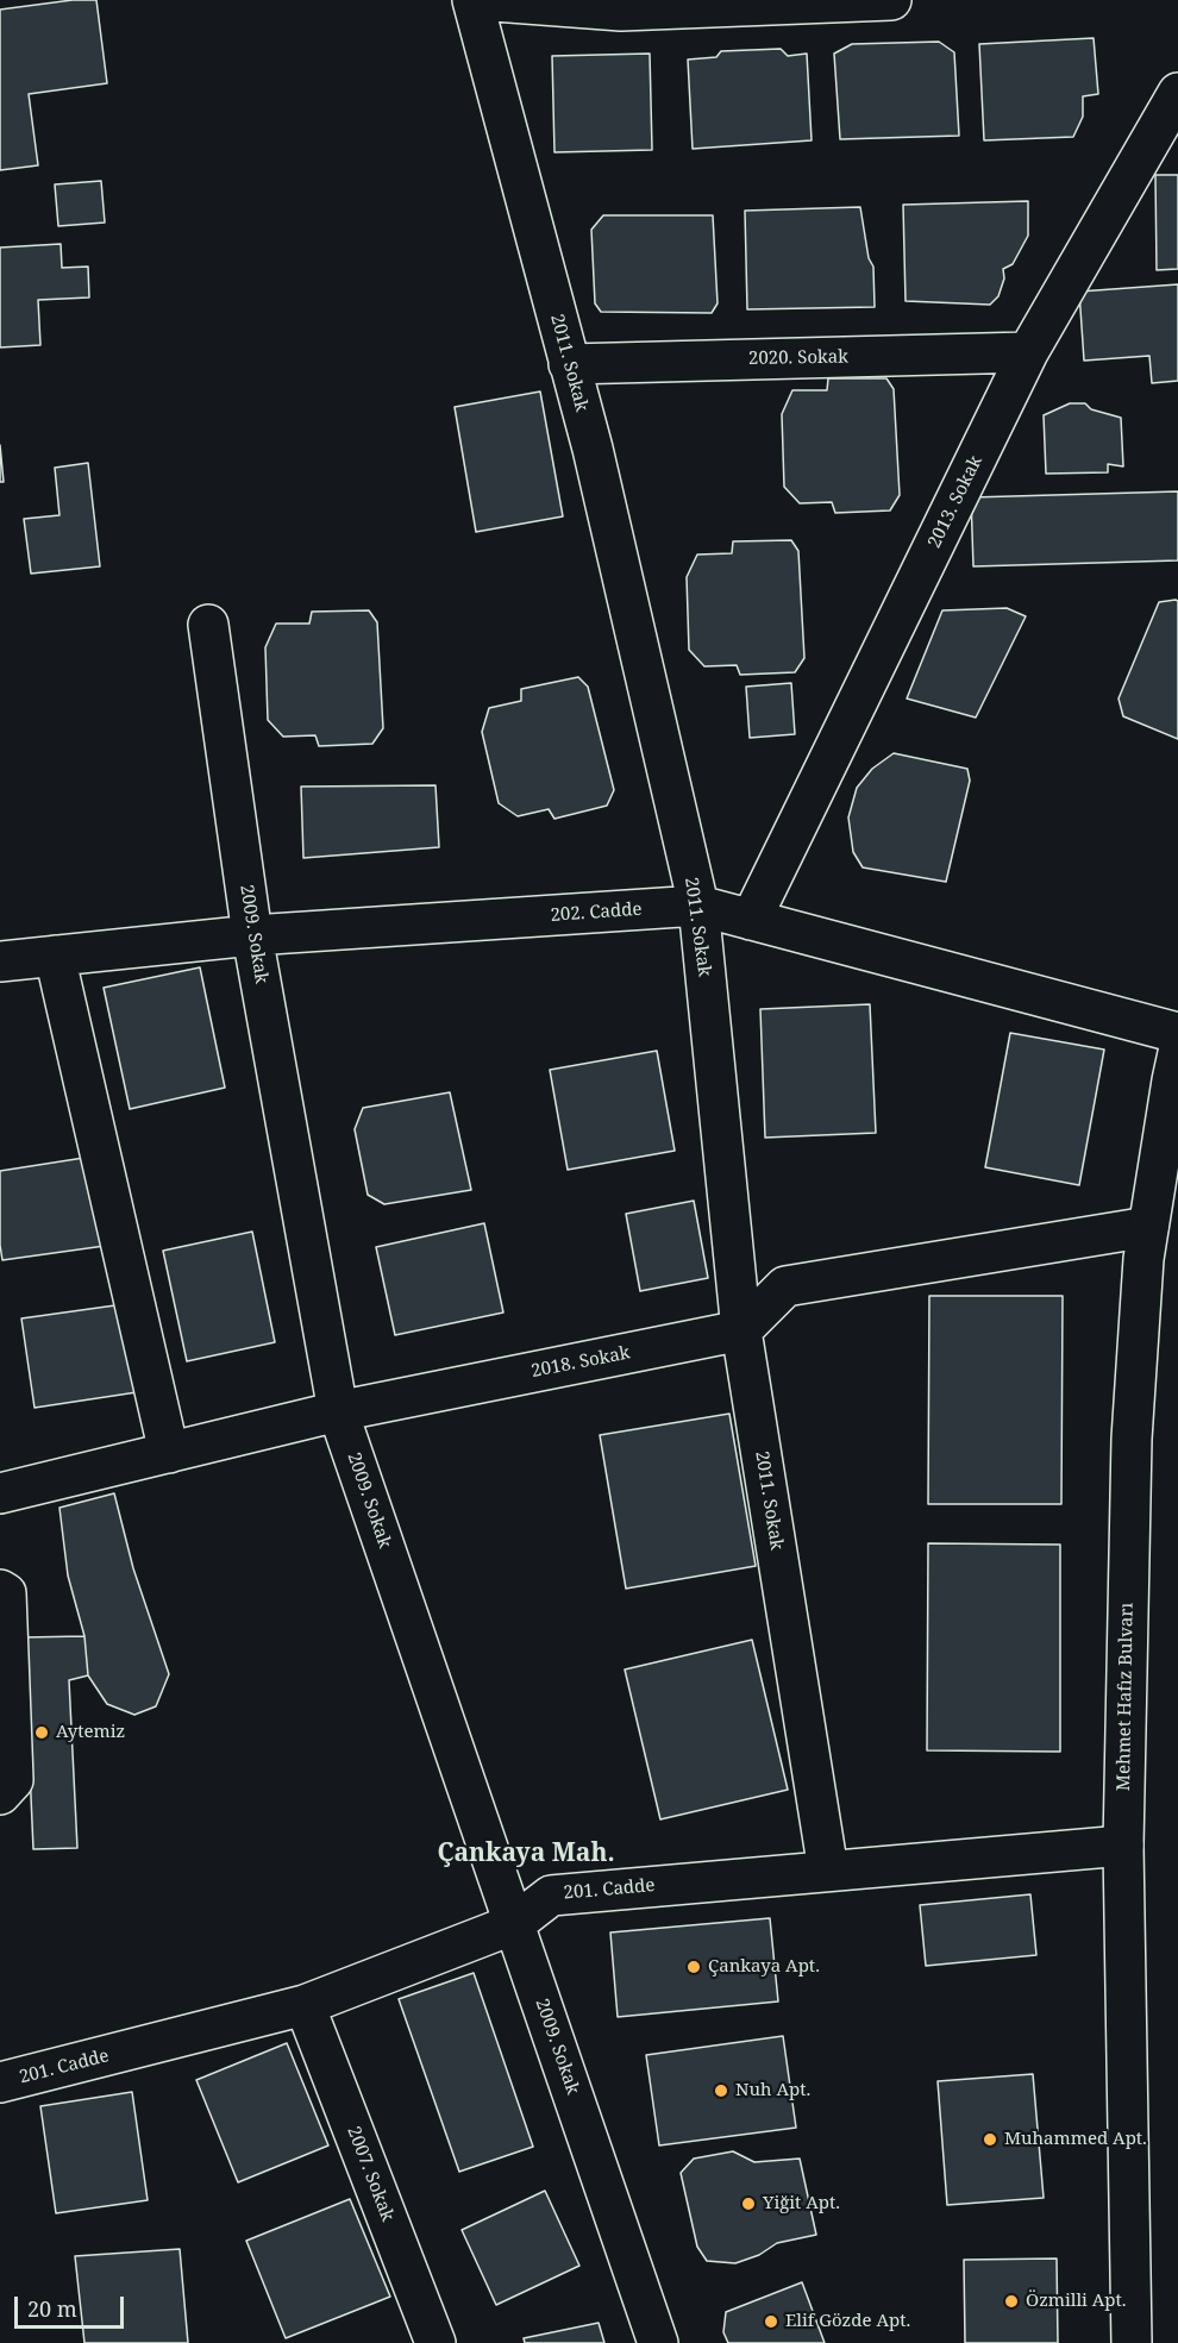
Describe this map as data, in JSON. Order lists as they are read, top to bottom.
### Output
{
  "streets": {
    "street": [
      "2020. Sokak",
      "2011. Sokak",
      "2013. Sokak",
      "202. Cadde",
      "2009. Sokak",
      "2018. Sokak",
      "Mehmet Hafız Bulvarı",
      "201. Cadde",
      "2007. Sokak"
    ]
  },
  "crossings": [
    ["2020. Sokak", "2011. Sokak"],
    ["2020. Sokak", "2013. Sokak"],
    ["2011. Sokak", "202. Cadde"],
    ["2011. Sokak", "2018. Sokak"],
    ["2011. Sokak", "201. Cadde"],
    ["2013. Sokak", "202. Cadde"],
    ["202. Cadde", "2009. Sokak"],
    ["2009. Sokak", "2018. Sokak"],
    ["2009. Sokak", "201. Cadde"],
    ["Mehmet Hafız Bulvarı", "201. Cadde"],
    ["201. Cadde", "2007. Sokak"]
  ],
  "districts": ["Çankaya Mah."],
  "places": [
    "Aytemiz",
    "Çankaya Apt.",
    "Nuh Apt.",
    "Muhammed Apt.",
    "Yiğit Apt.",
    "Özmilli Apt.",
    "Elif Gözde Apt."
  ],
  "scale_bar": "20 m"
}
